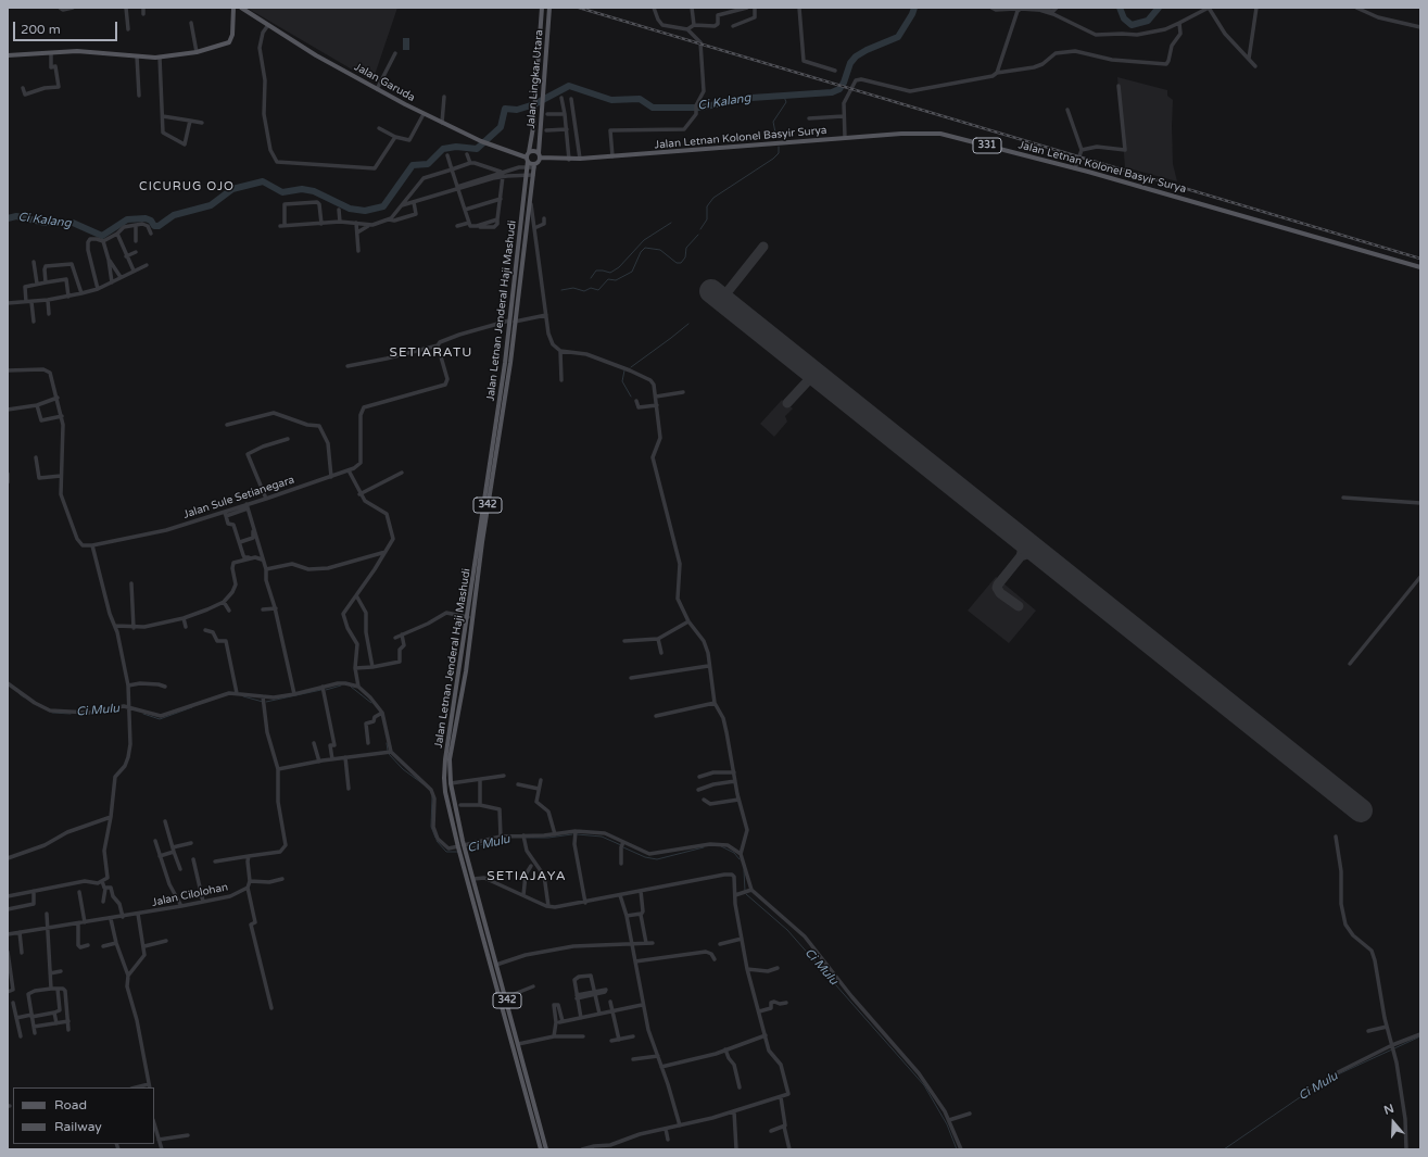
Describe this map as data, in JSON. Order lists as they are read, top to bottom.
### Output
{
  "streets": {
    "main road": [
      "Jalan Lingkar Utara",
      "Jalan Garuda",
      "Jalan Letnan Kolonel Basyir Surya",
      "331",
      "Jalan Letnan Jenderal Haji Mashudi",
      "342"
    ],
    "street": ["Jalan Sule Setianegara", "Jalan Cilolohan"]
  },
  "crossings": [
    ["Jalan Lingkar Utara", "Jalan Garuda"],
    ["Jalan Lingkar Utara", "Jalan Letnan Kolonel Basyir Surya"],
    ["Jalan Lingkar Utara", "Jalan Letnan Jenderal Haji Mashudi"],
    ["Jalan Garuda", "Jalan Letnan Jenderal Haji Mashudi"]
  ],
  "districts": ["CICURUG OJO", "SETIARATU", "SETIAJAYA"],
  "water": ["Ci Kalang", "Ci Mulu"],
  "legend": ["Road", "Railway"],
  "scale_bar": "200 m",
  "north": "top"
}
